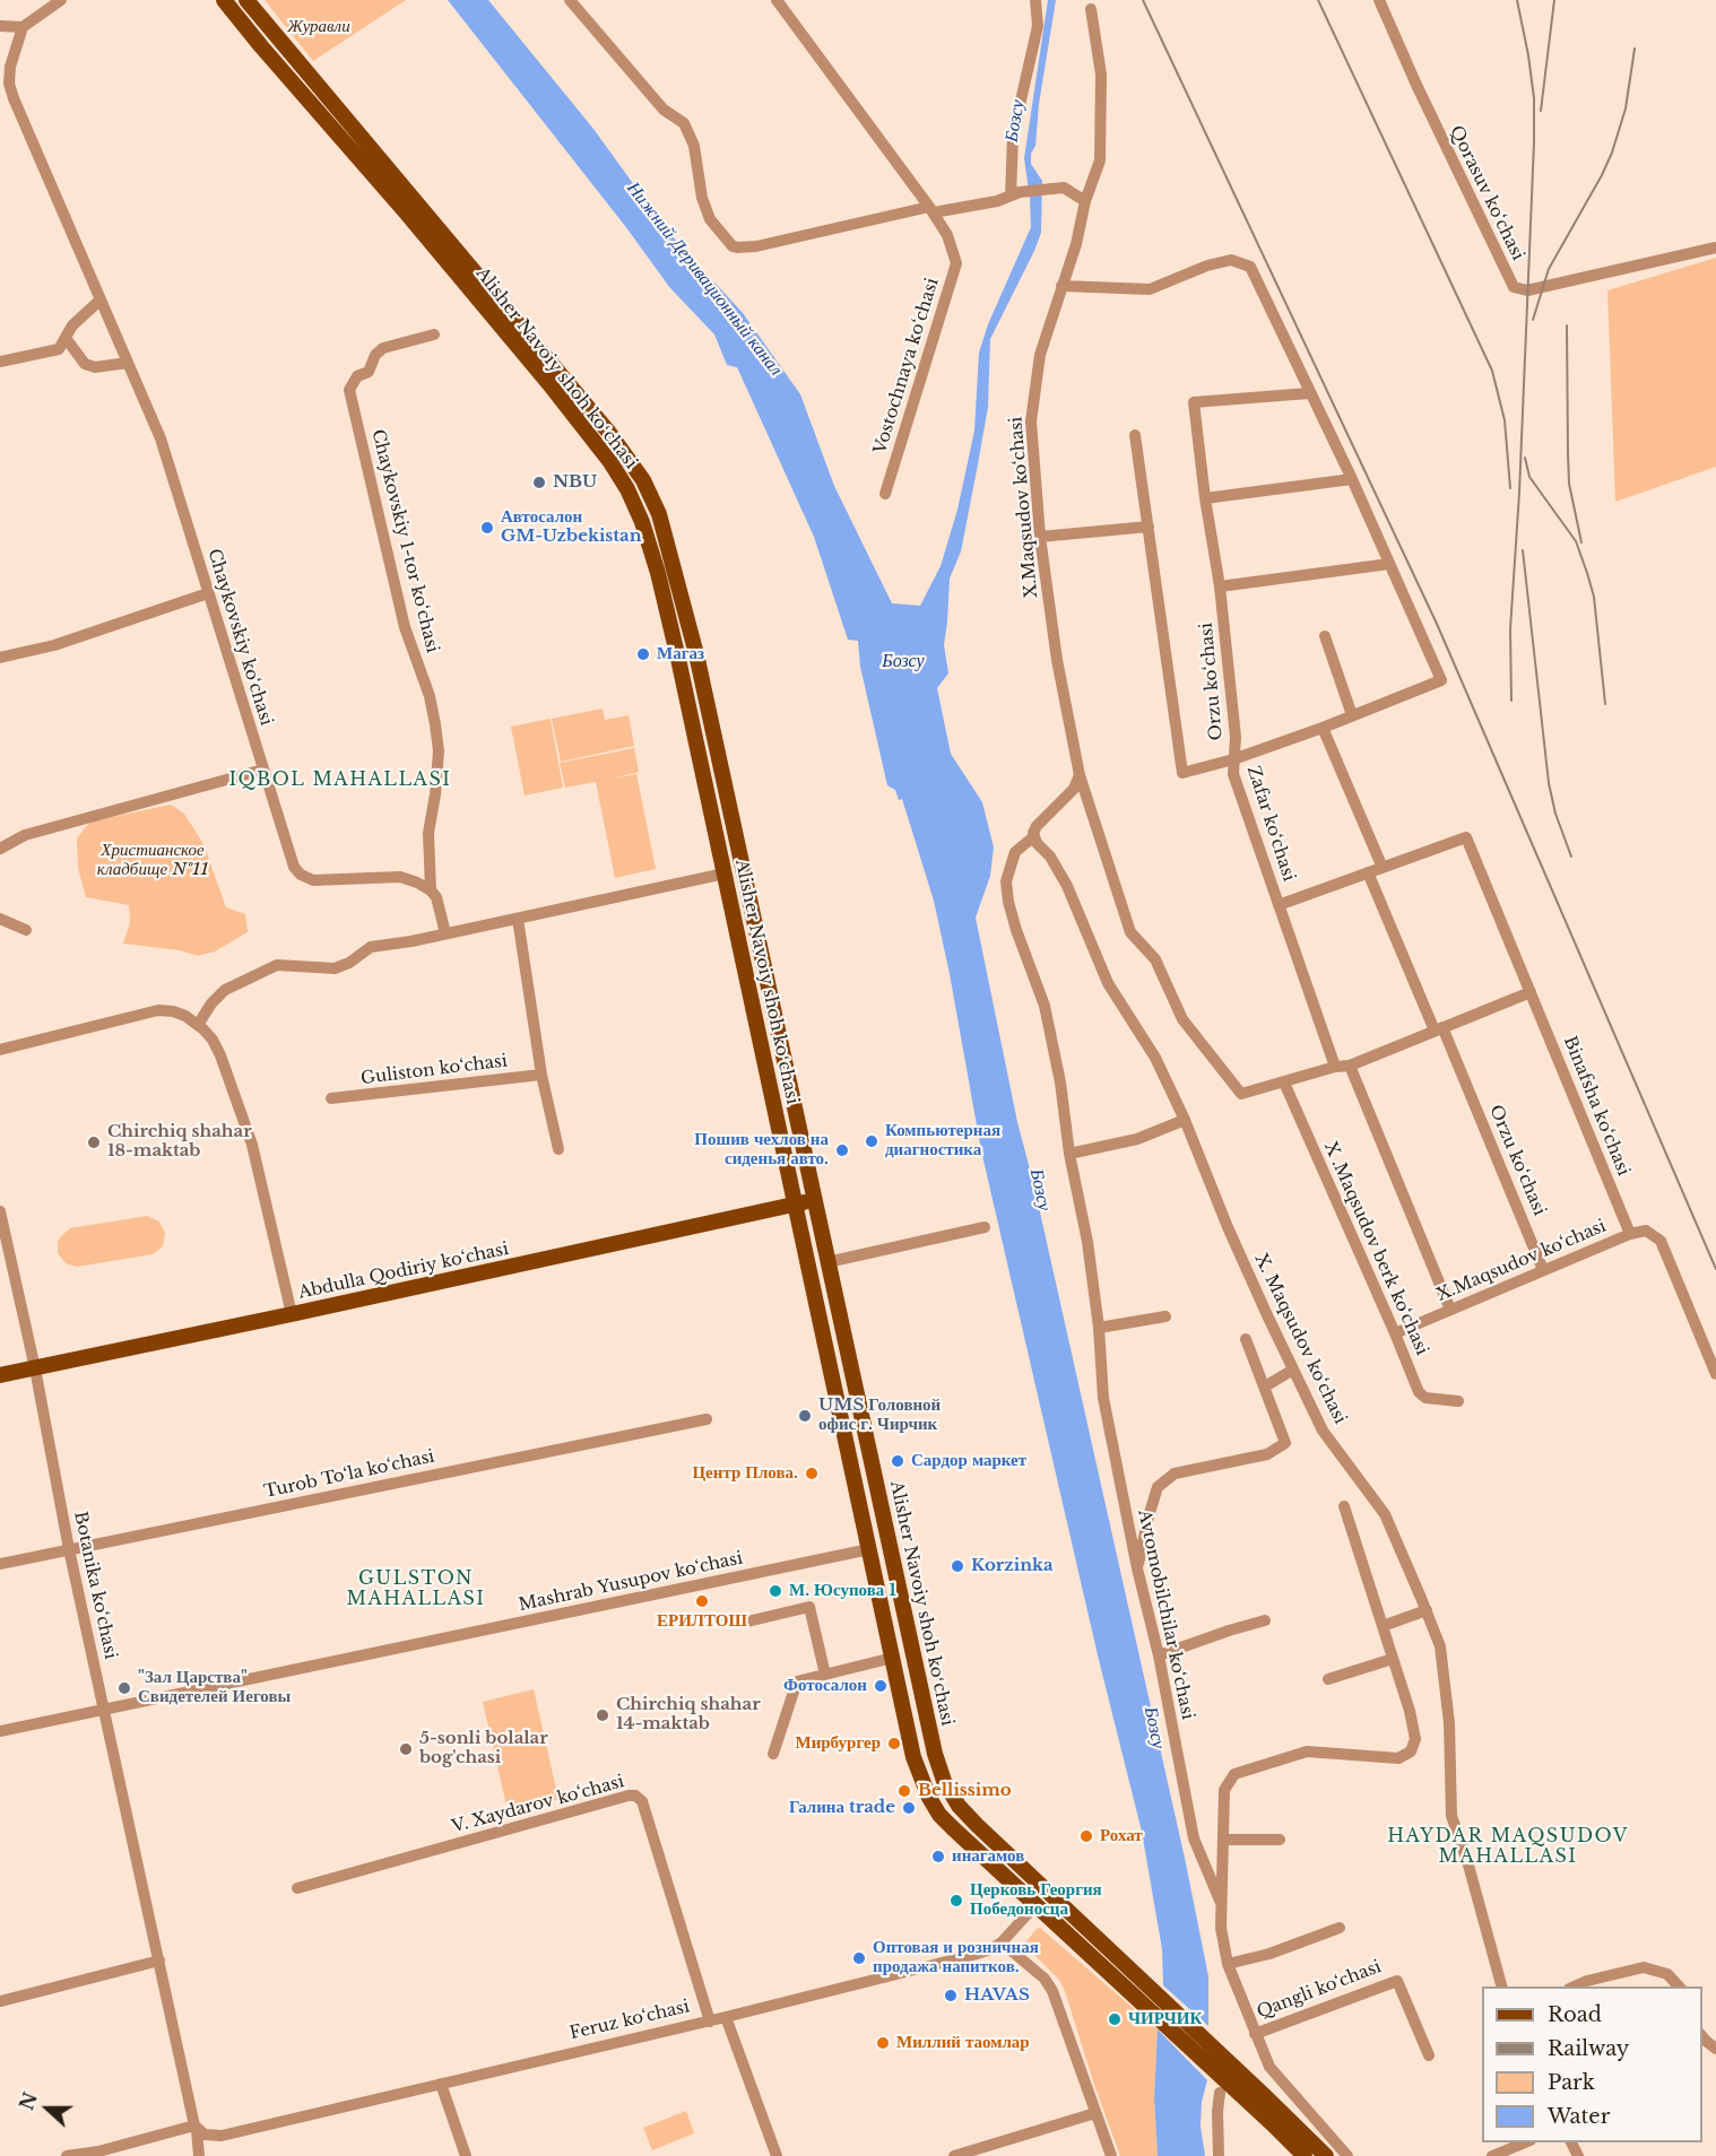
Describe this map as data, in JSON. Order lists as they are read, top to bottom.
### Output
{
  "streets": {
    "main road": ["Alisher Navoiy shoh koʻchasi", "Abdulla Qodiriy ko‘chasi", "Feruz ko‘chasi"],
    "street": [
      "Qorasuv ko‘chasi",
      "Vostochnaya ko‘chasi",
      "X.Maqsudov ko‘chasi",
      "Chaykovskiy 1-tor ko‘chasi",
      "Chaykovskiy ko‘chasi",
      "Orzu ko‘chasi",
      "Zafar ko‘chasi",
      "Guliston ko‘chasi",
      "Binafsha ko‘chasi",
      "X .Maqsudov berk ko‘chasi",
      "X. Maqsudov ko‘chasi",
      "Turob To‘la ko‘chasi",
      "Mashrab Yusupov ko‘chasi",
      "Botanika ko‘chasi",
      "Avtomobilchilar ko‘chasi",
      "V. Xaydarov ko‘chasi",
      "Qangli ko‘chasi"
    ]
  },
  "crossings": [
    ["Alisher Navoiy shoh koʻchasi", "Abdulla Qodiriy ko‘chasi"],
    ["Alisher Navoiy shoh koʻchasi", "Mashrab Yusupov ko‘chasi"],
    ["Alisher Navoiy shoh koʻchasi", "Feruz ko‘chasi"],
    ["X.Maqsudov ko‘chasi", "Orzu ko‘chasi"],
    ["X.Maqsudov ko‘chasi", "Binafsha ko‘chasi"],
    ["X.Maqsudov ko‘chasi", "X .Maqsudov berk ko‘chasi"],
    ["Chaykovskiy 1-tor ko‘chasi", "Chaykovskiy ko‘chasi"],
    ["Orzu ko‘chasi", "Zafar ko‘chasi"],
    ["Abdulla Qodiriy ko‘chasi", "Botanika ko‘chasi"],
    ["X. Maqsudov ko‘chasi", "Avtomobilchilar ko‘chasi"],
    ["Turob To‘la ko‘chasi", "Botanika ko‘chasi"],
    ["Mashrab Yusupov ko‘chasi", "Botanika ko‘chasi"],
    ["Botanika ko‘chasi", "Feruz ko‘chasi"],
    ["Avtomobilchilar ko‘chasi", "Qangli ko‘chasi"],
    ["V. Xaydarov ko‘chasi", "Feruz ko‘chasi"]
  ],
  "districts": ["IQBOL MAHALLASI", "GULSTON MAHALLASI", "HAYDAR MAQSUDOV MAHALLASI"],
  "water": ["Бозсу", "Нижний Деривационный канал"],
  "parks": ["Журавли", "Христианское кладбище №11"],
  "places": [
    "NBU",
    "Автосалон GM-Uzbekistan",
    "Магаз",
    "Компьютерная диагностика",
    "Chirchiq shahar 18-maktab",
    "Пошив чехлов на сиденья авто.",
    "UMS Головной офис г. Чирчик",
    "Сардор маркет",
    "Центр Плова.",
    "Korzinka",
    "М. Юсупова 1",
    "ЕРИЛТОШ",
    "Фотосалон",
    "\"Зал Царства\" Свидетелей Иеговы",
    "Chirchiq shahar 14-maktab",
    "Мирбургер",
    "5-sonli bolalar bog'chasi",
    "Bellissimo",
    "Галина trade",
    "Рохат",
    "инагамов",
    "Церковь Георгия Победоносца",
    "Оптовая и розничная продажа напитков.",
    "HAVAS",
    "ЧИРЧИК",
    "Миллий таомлар"
  ],
  "legend": [
    "Road",
    "Railway",
    "Park",
    "Water"
  ],
  "north": "left"
}
